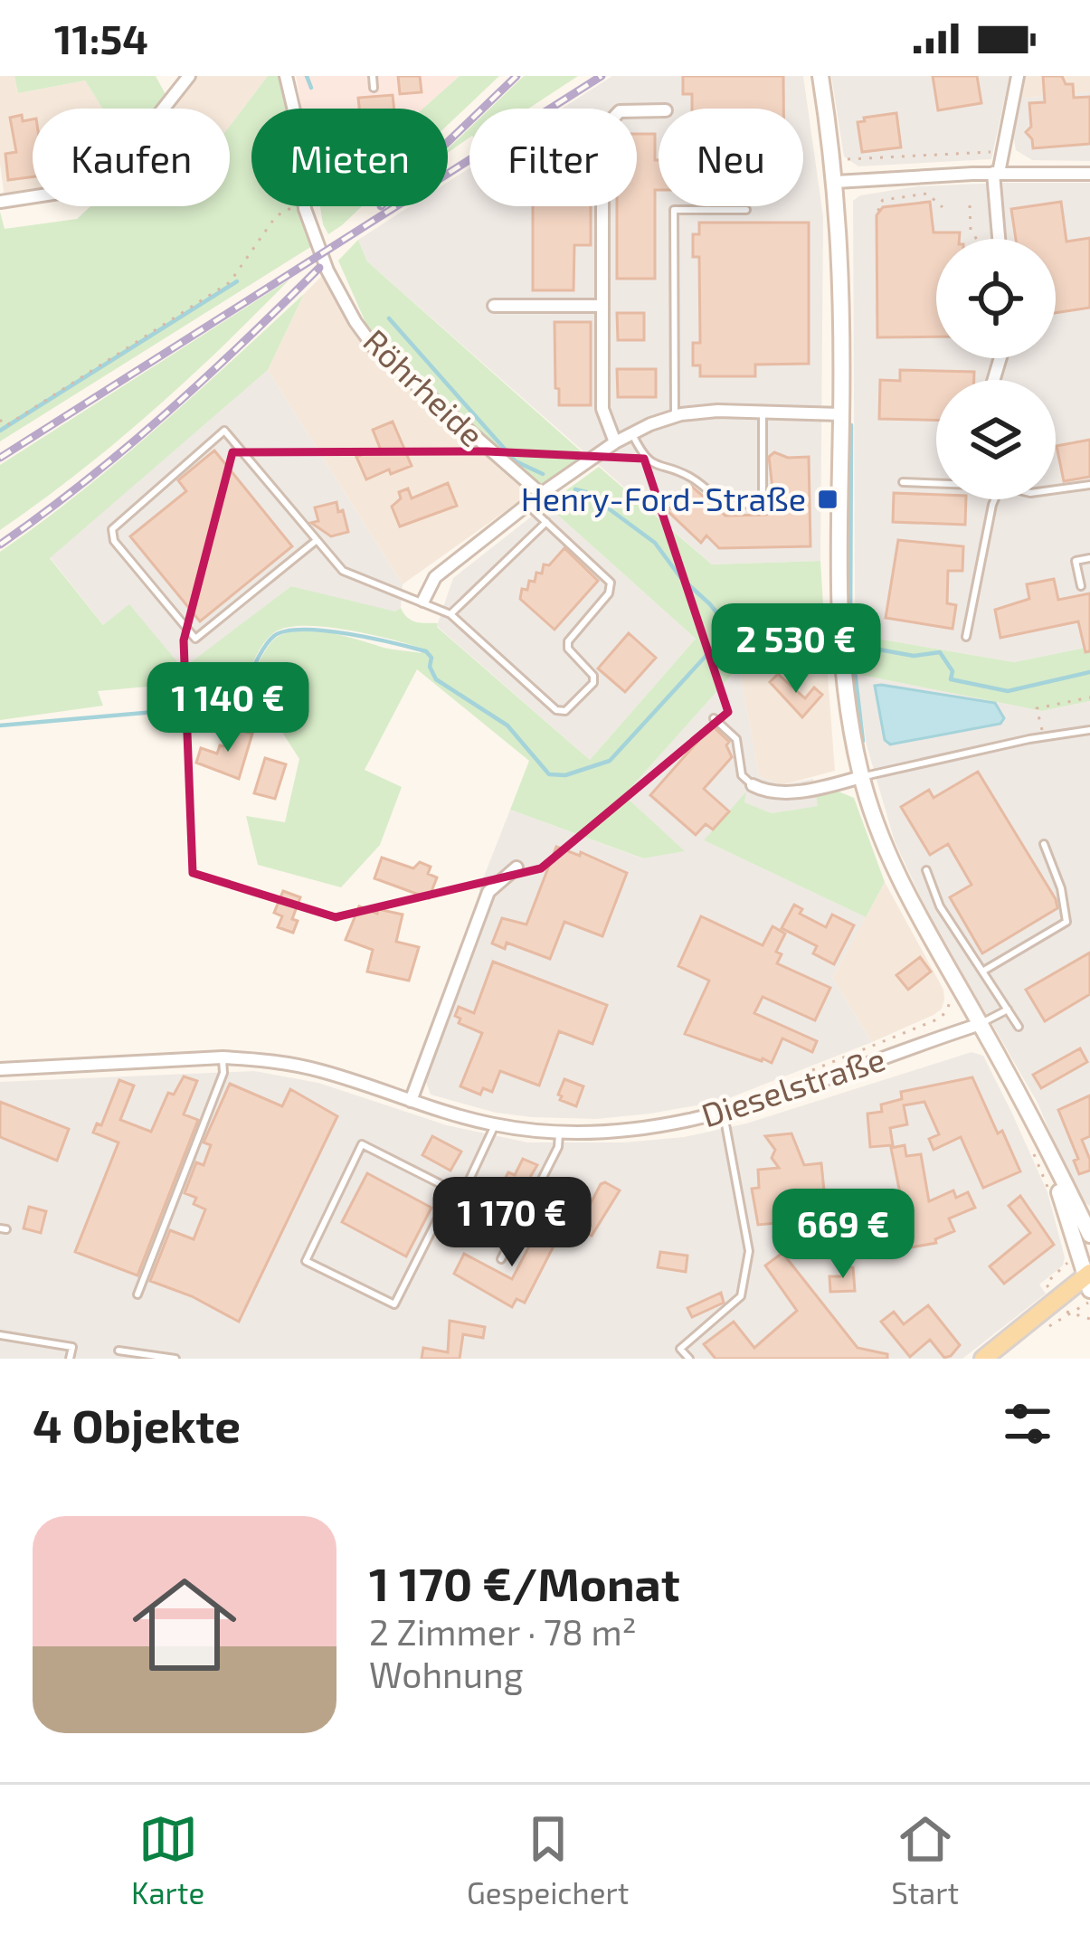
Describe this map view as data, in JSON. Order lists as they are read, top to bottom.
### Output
{
  "streets": {
    "street": ["Röhrheide", "Dieselstraße"]
  },
  "places": {
    "transit": ["Henry-Ford-Straße"]
  },
  "page": {
    "status": "11:54",
    "chip": [
      "Kaufen",
      "Mieten",
      "Filter",
      "Neu"
    ],
    "price": [
      "2 530 €",
      "1 140 €",
      "1 170 €",
      "669 €"
    ],
    "heading": "4 Objekte",
    "list": [
      {
        "name": "1 170 €/Monat",
        "note": "2 Zimmer · 78 m² · Wohnung"
      }
    ],
    "tabs": ["Karte", "Gespeichert", "Start"]
  }
}
